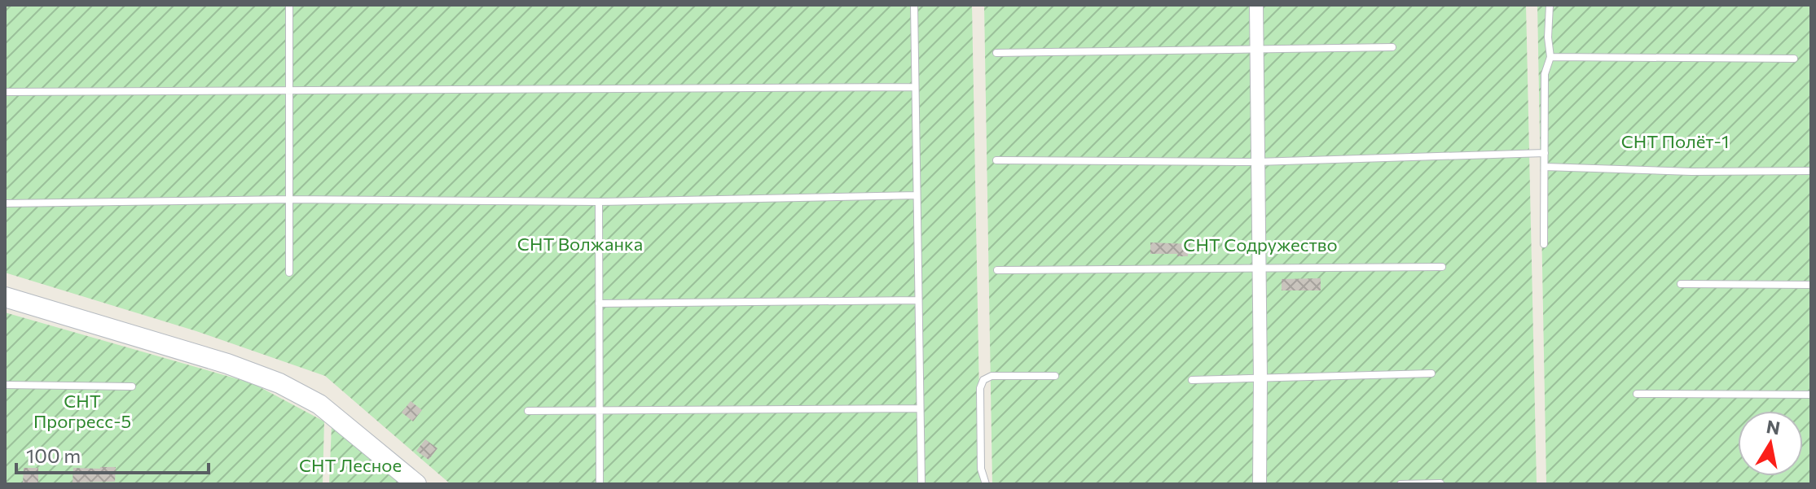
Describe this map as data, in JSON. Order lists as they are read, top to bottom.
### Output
{
  "parks": [
    "СНТ Полёт-1",
    "СНТ Волжанка",
    "СНТ Содружество",
    "СНТ Прогресс-5",
    "СНТ Лесное"
  ],
  "scale_bar": "100 m",
  "north": "top"
}
